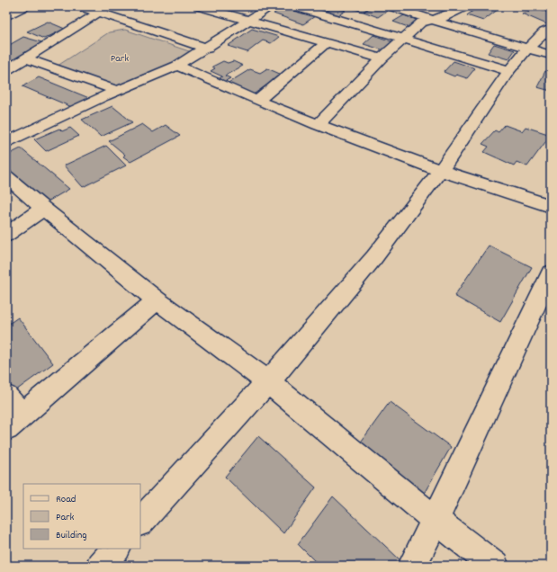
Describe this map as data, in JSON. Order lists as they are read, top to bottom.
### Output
{
  "parks": ["Park"],
  "legend": ["Road", "Park", "Building"]
}
